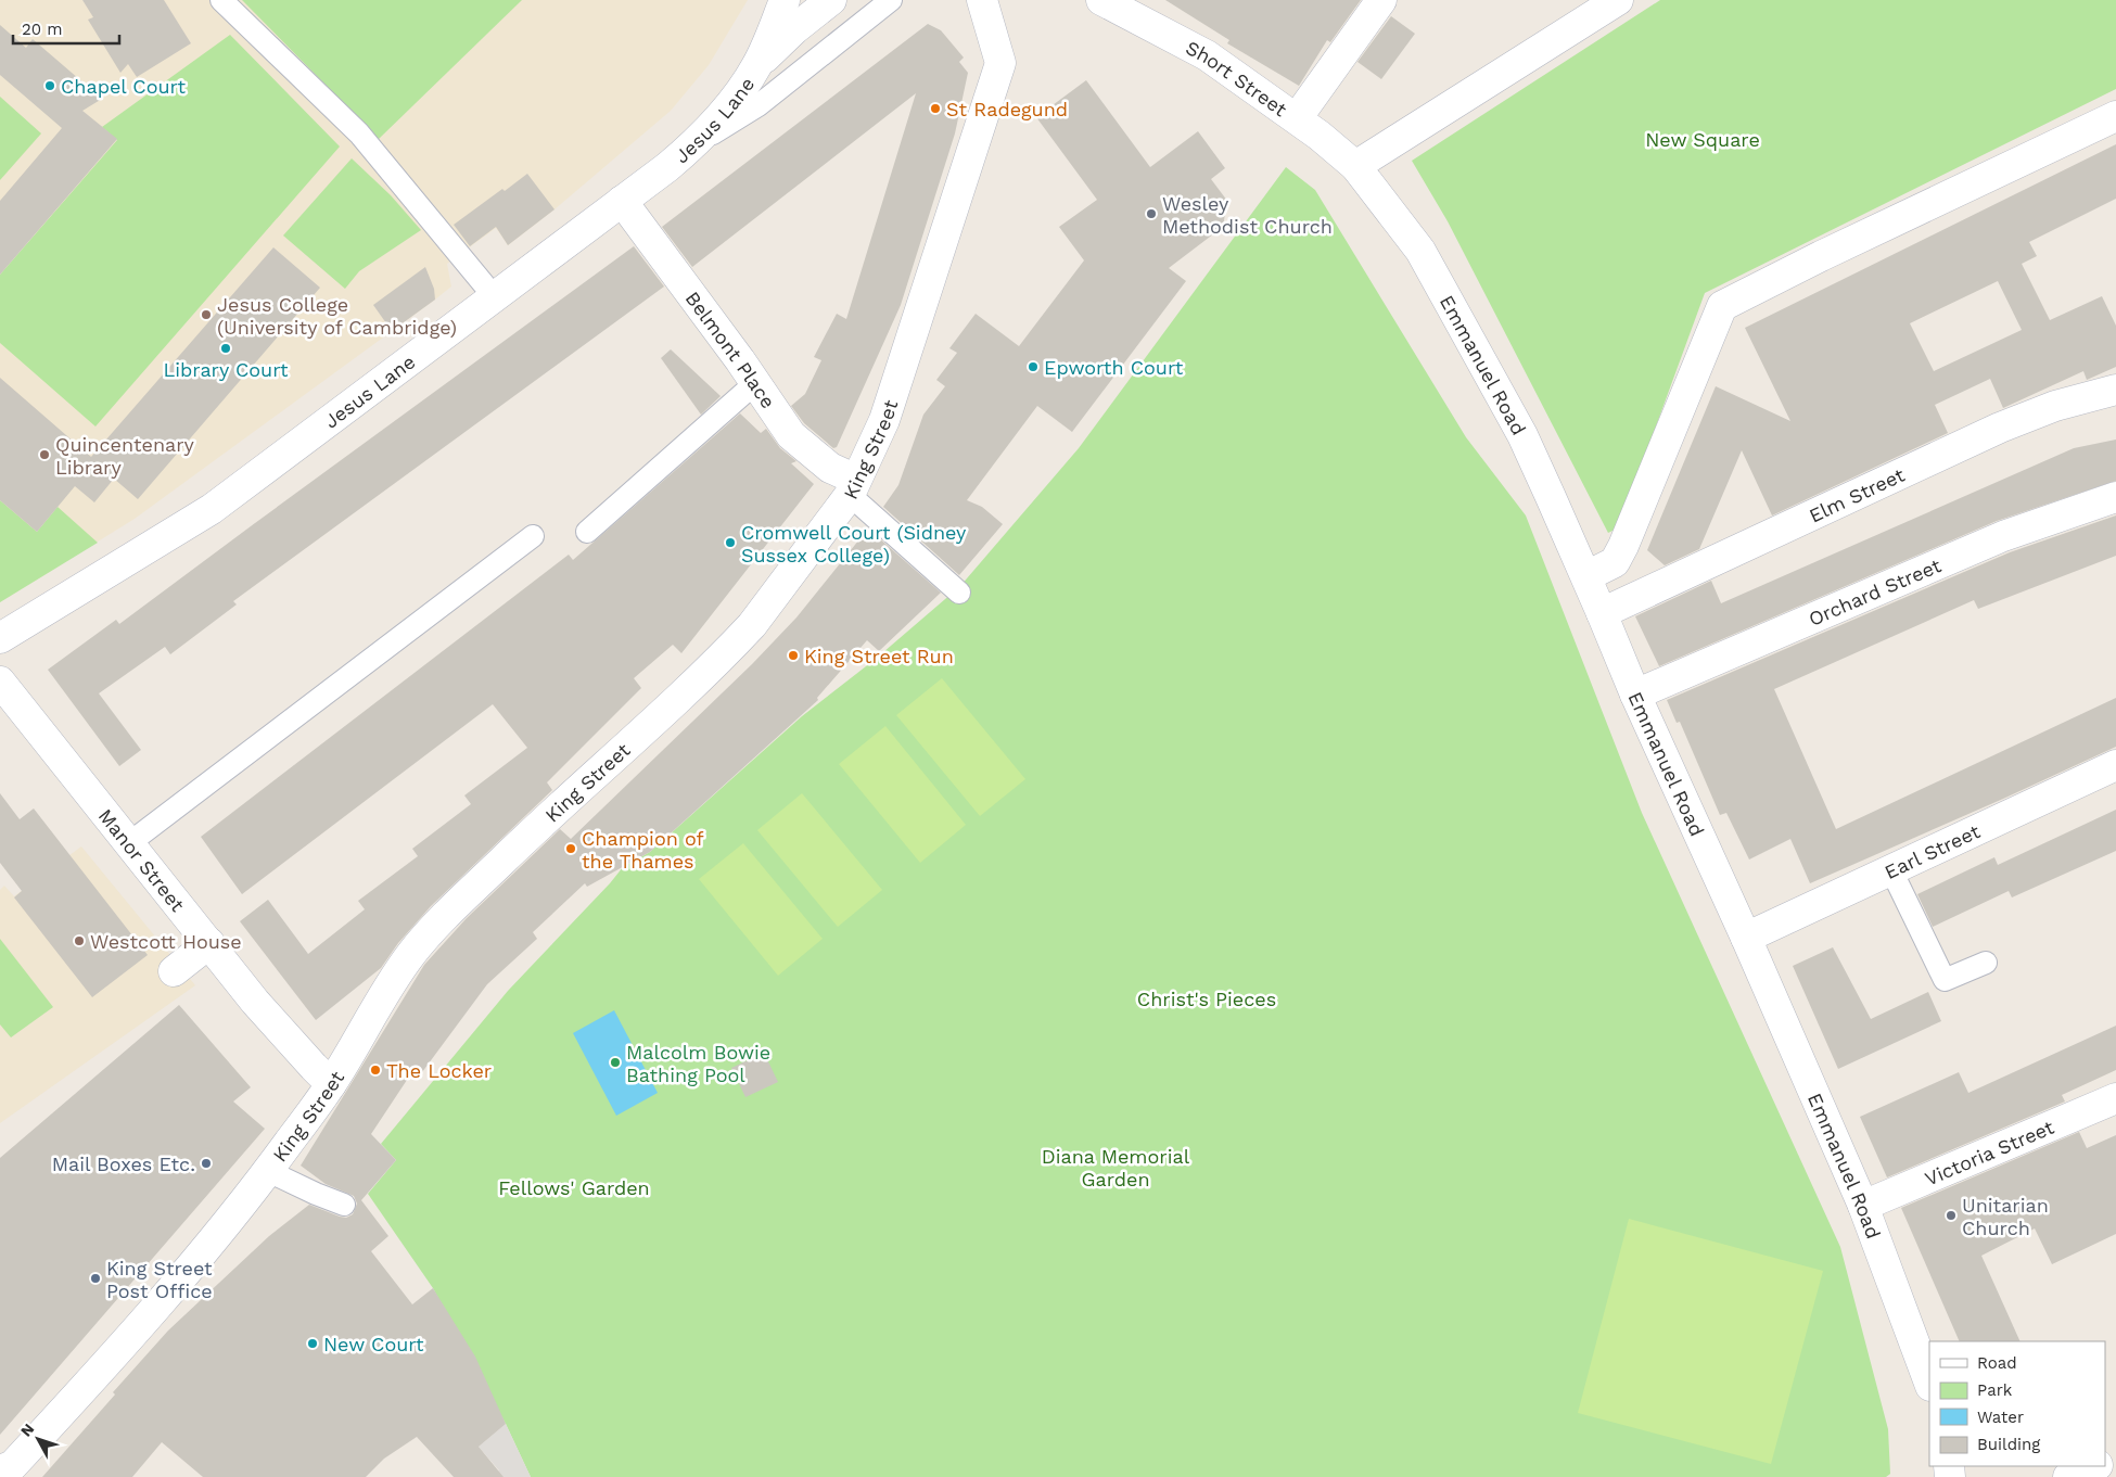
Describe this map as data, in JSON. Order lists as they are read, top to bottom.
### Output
{
  "streets": {
    "street": [
      "Short Street",
      "Jesus Lane",
      "Belmont Place",
      "Emmanuel Road",
      "King Street",
      "Elm Street",
      "Orchard Street",
      "Earl Street",
      "Manor Street",
      "Victoria Street"
    ]
  },
  "crossings": [
    ["Short Street", "Emmanuel Road"],
    ["Jesus Lane", "Belmont Place"],
    ["Belmont Place", "King Street"],
    ["Emmanuel Road", "Elm Street"],
    ["Emmanuel Road", "Orchard Street"],
    ["Emmanuel Road", "Earl Street"],
    ["Emmanuel Road", "Victoria Street"],
    ["King Street", "Manor Street"]
  ],
  "parks": [
    "New Square",
    "Christ's Pieces",
    "Diana Memorial Garden",
    "Fellows' Garden"
  ],
  "places": [
    "Chapel Court",
    "St Radegund",
    "Wesley Methodist Church",
    "Jesus College (University of Cambridge)",
    "Library Court",
    "Epworth Court",
    "Quincentenary Library",
    "Cromwell Court (Sidney Sussex College)",
    "King Street Run",
    "Champion of the Thames",
    "Westcott House",
    "Malcolm Bowie Bathing Pool",
    "The Locker",
    "Mail Boxes Etc.",
    "Unitarian Church",
    "King Street Post Office",
    "New Court"
  ],
  "legend": [
    "Road",
    "Park",
    "Water",
    "Building"
  ],
  "scale_bar": "20 m",
  "north": "top left"
}
